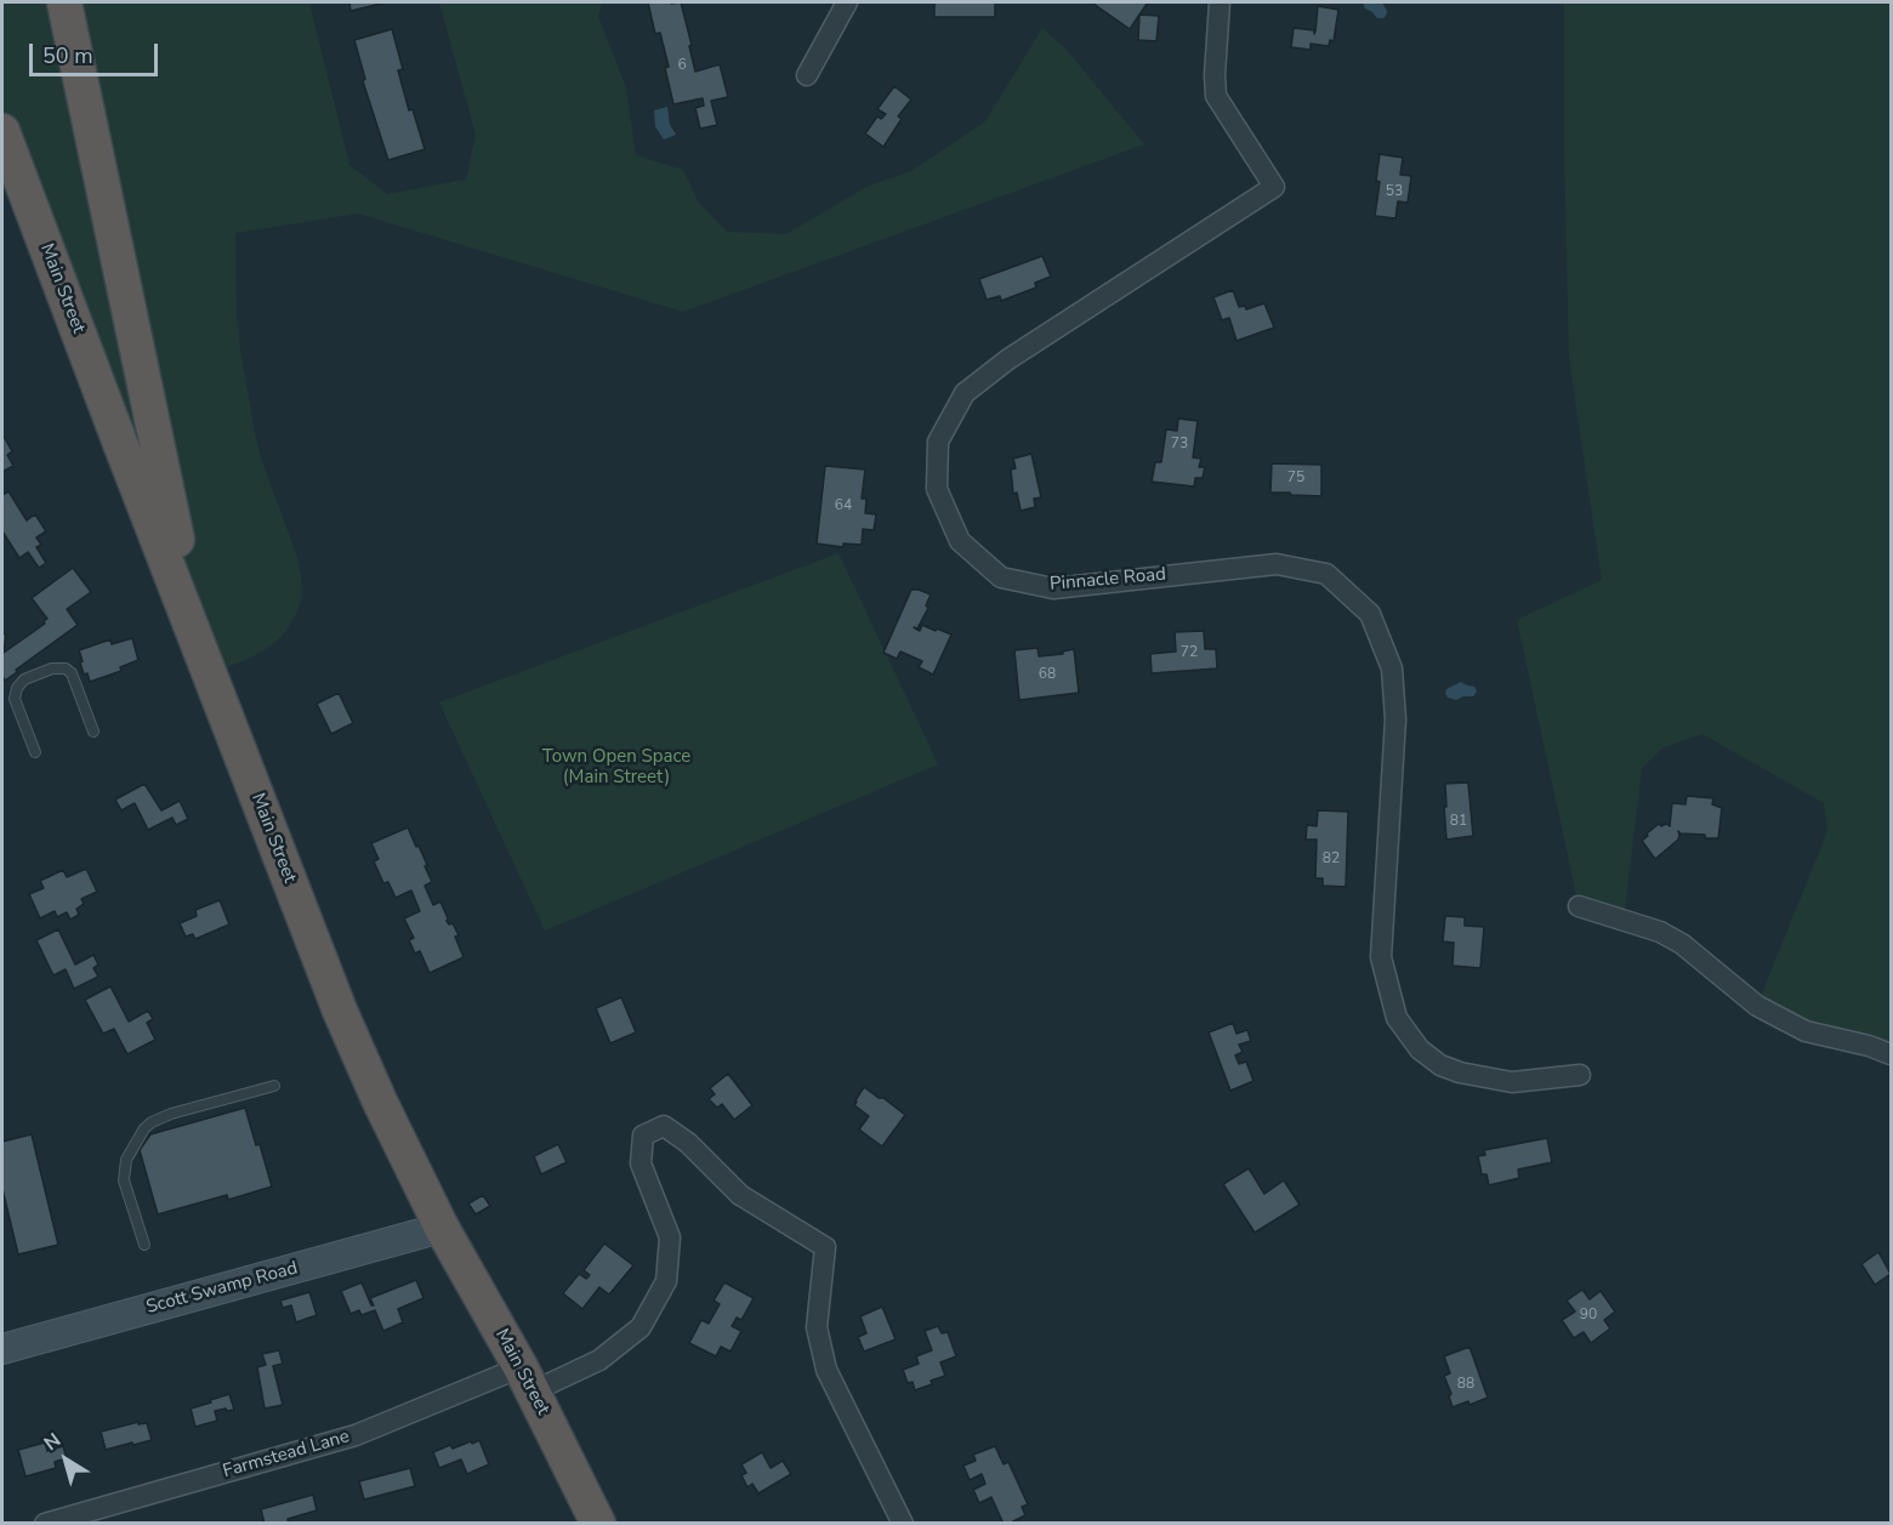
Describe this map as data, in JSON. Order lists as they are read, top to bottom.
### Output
{
  "streets": {
    "highway": ["Main Street"],
    "main road": ["Scott Swamp Road"],
    "street": ["Pinnacle Road", "Farmstead Lane"]
  },
  "crossings": [
    ["Main Street", "Scott Swamp Road"],
    ["Main Street", "Farmstead Lane"]
  ],
  "parks": ["Town Open Space (Main Street)"],
  "house_numbers": [
    "6",
    "53",
    "73",
    "75",
    "64",
    "72",
    "68",
    "81",
    "82",
    "90",
    "88"
  ],
  "scale_bar": "50 m",
  "north": "top left"
}
